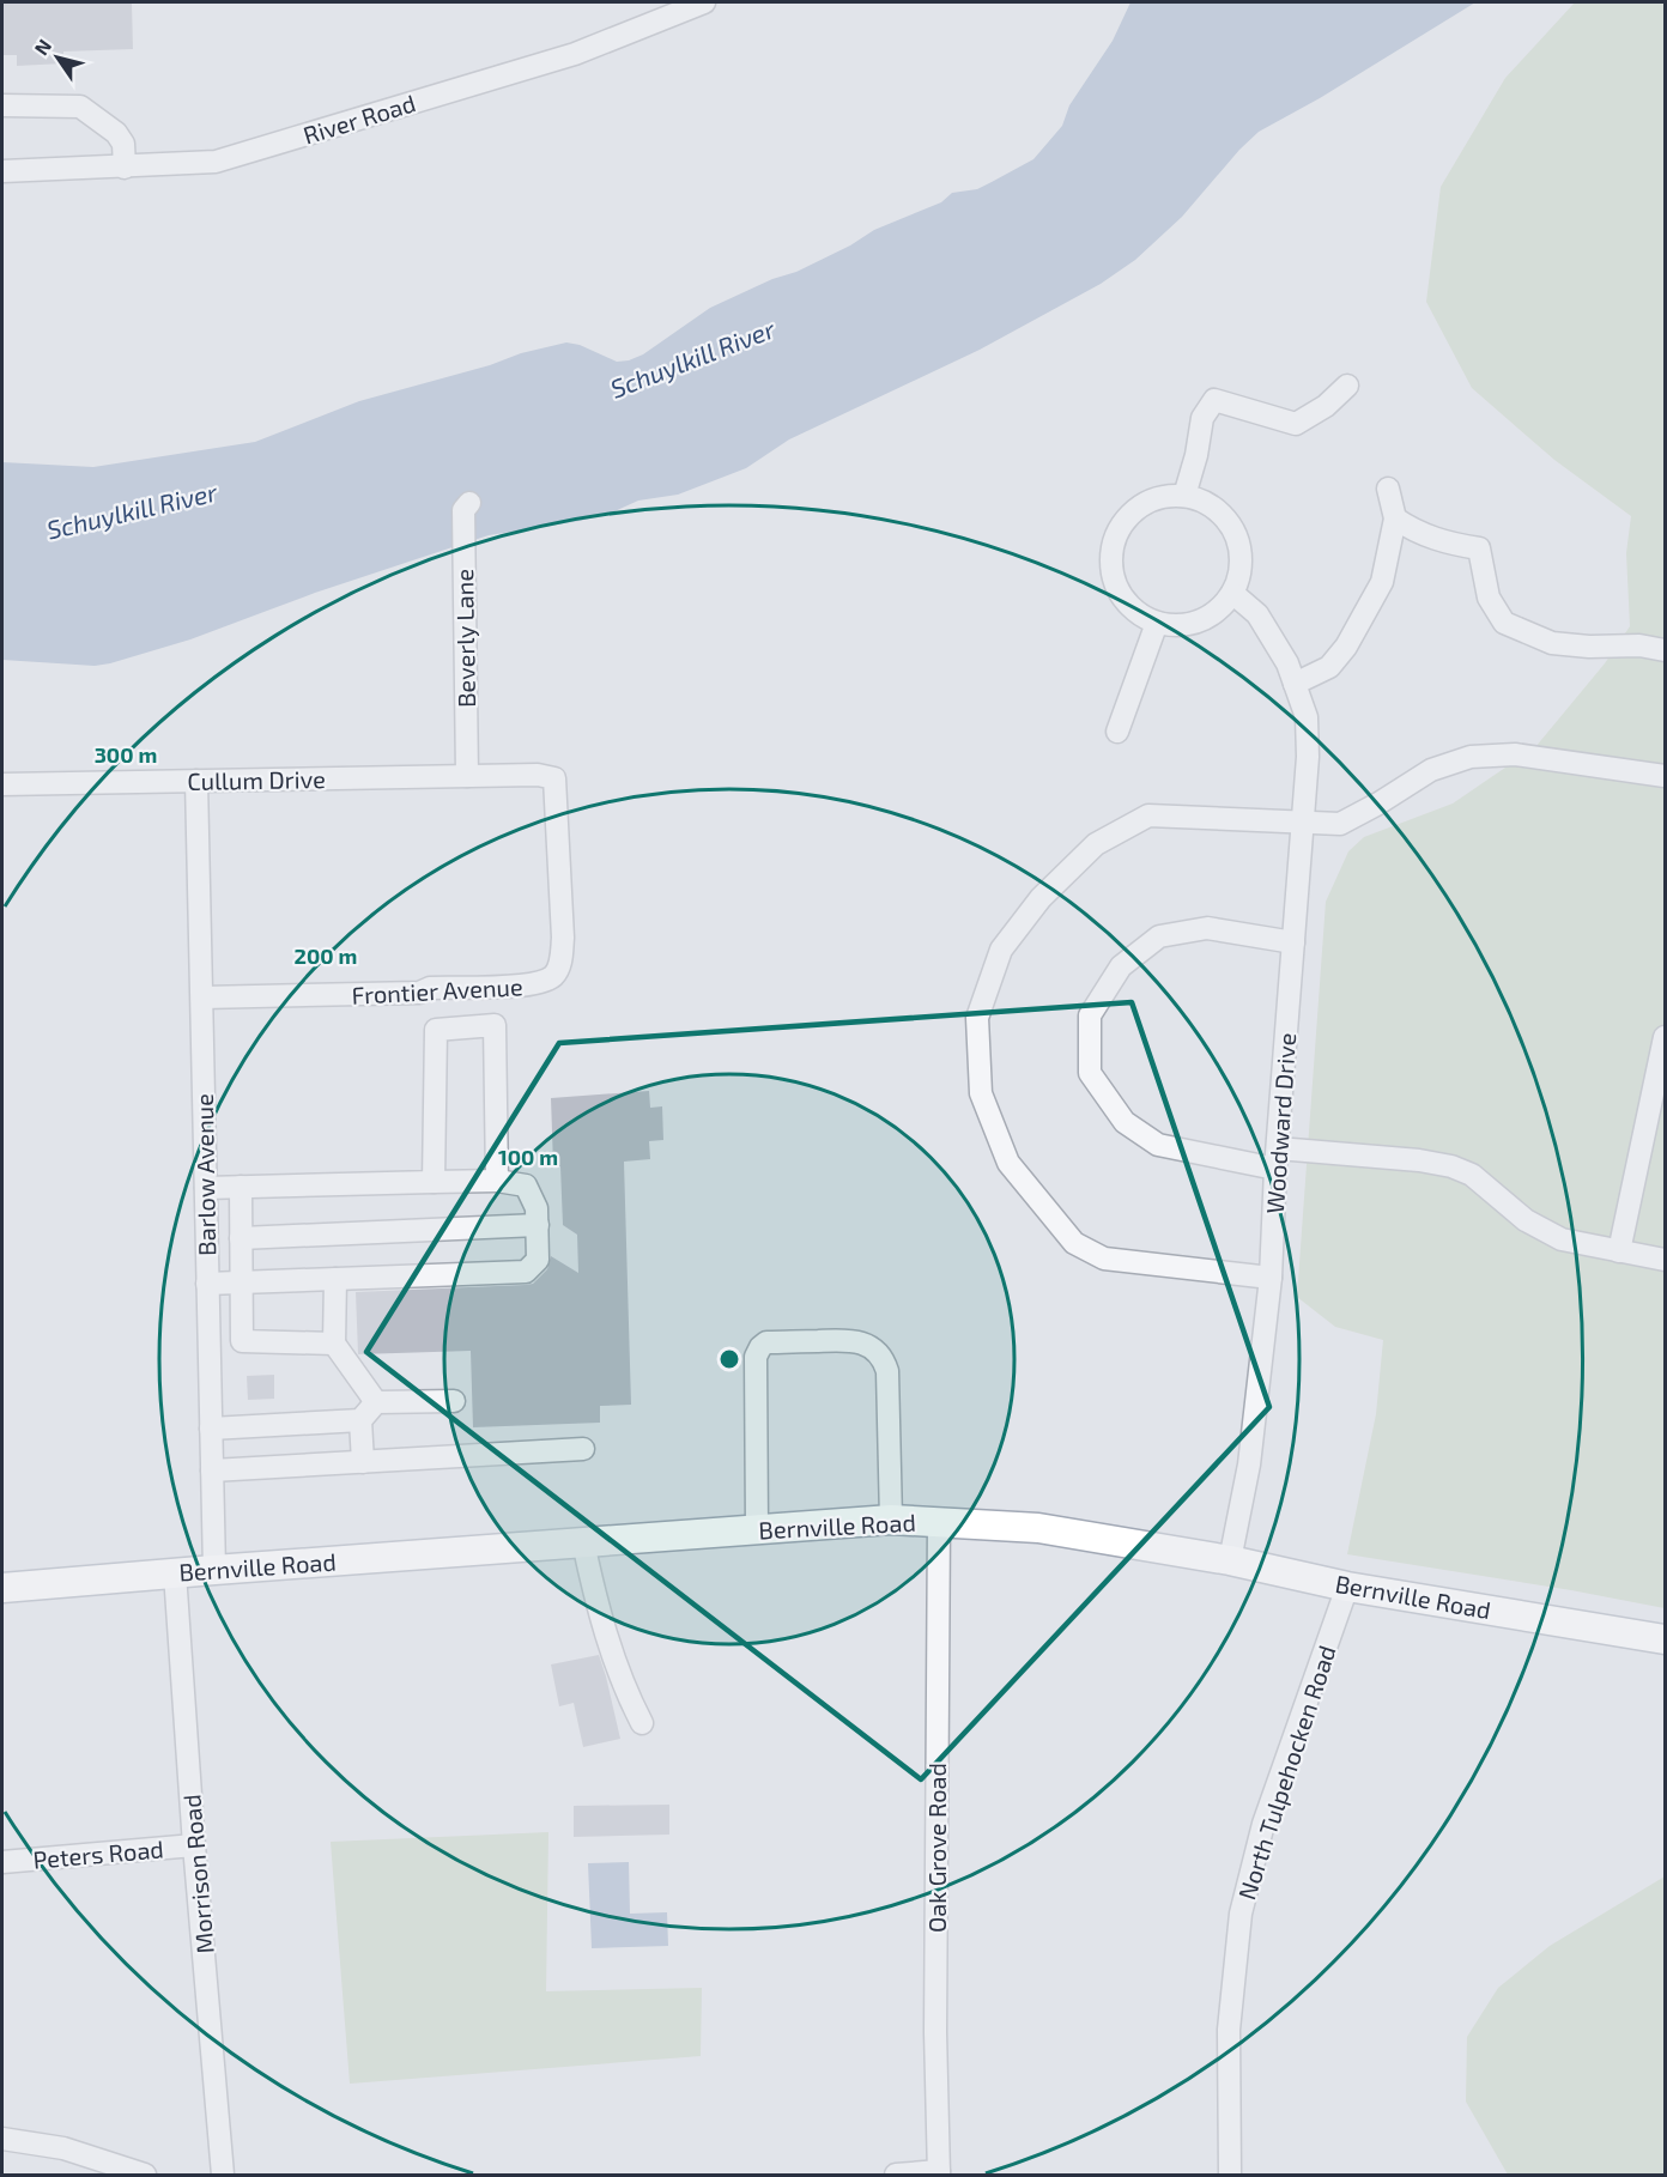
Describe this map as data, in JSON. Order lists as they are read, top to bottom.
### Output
{
  "streets": {
    "main road": ["Bernville Road"],
    "street": [
      "River Road",
      "Beverly Lane",
      "Cullum Drive",
      "Frontier Avenue",
      "Woodward Drive",
      "Barlow Avenue",
      "North Tulpehocken Road",
      "Oak Grove Road",
      "Peters Road",
      "Morrison Road"
    ]
  },
  "crossings": [
    ["Beverly Lane", "Cullum Drive"],
    ["Beverly Lane", "Frontier Avenue"],
    ["Cullum Drive", "Frontier Avenue"],
    ["Cullum Drive", "Barlow Avenue"],
    ["Frontier Avenue", "Barlow Avenue"],
    ["Woodward Drive", "Bernville Road"],
    ["Barlow Avenue", "Bernville Road"],
    ["Bernville Road", "North Tulpehocken Road"],
    ["Bernville Road", "Oak Grove Road"],
    ["Bernville Road", "Morrison Road"],
    ["Peters Road", "Morrison Road"]
  ],
  "water": ["Schuylkill River"],
  "north": "top left",
  "rings": ["300 m", "200 m", "100 m"]
}
